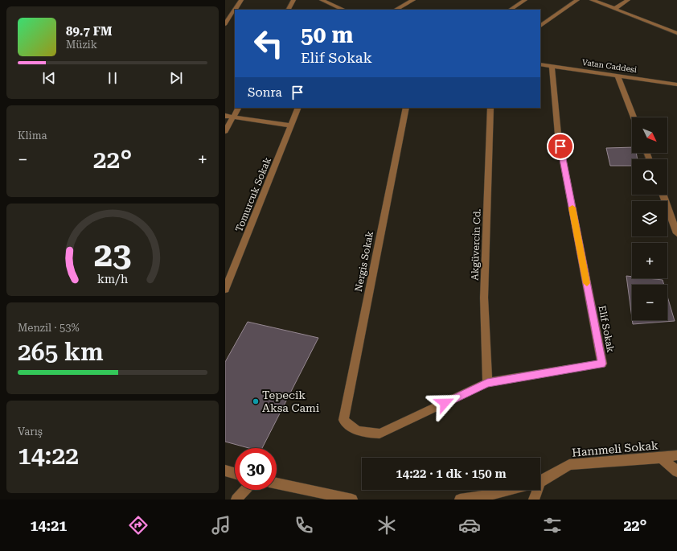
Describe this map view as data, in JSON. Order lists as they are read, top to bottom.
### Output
{
  "streets": {
    "street": [
      "Vatan Caddesi",
      "Tomurcuk Sokak",
      "Akgüvercin Cd.",
      "Nergis Sokak",
      "Elif Sokak",
      "Hanımeli Sokak"
    ]
  },
  "crossings": [
    ["Vatan Caddesi", "Elif Sokak"],
    ["Akgüvercin Cd.", "Elif Sokak"],
    ["Nergis Sokak", "Elif Sokak"]
  ],
  "places": ["Tepecik Aksa Cami"],
  "north": "bottom right",
  "page": {
    "turn": ["50 m", "Elif Sokak"],
    "song": ["89.7 FM", "Müzik"],
    "then": "Sonra",
    "tile": [
      "Klima",
      ["Menzil · 53%", "265 km"],
      ["Varış", "14:22"]
    ],
    "map_buttons": ["+", "−"],
    "heat": ["−", "22°", "+"],
    "limit": "30",
    "trip": "14:22 · 1 dk · 150 m",
    "tabs": ["14:21", "22°"],
    "gauge": ["23", "km/h"]
  }
}
